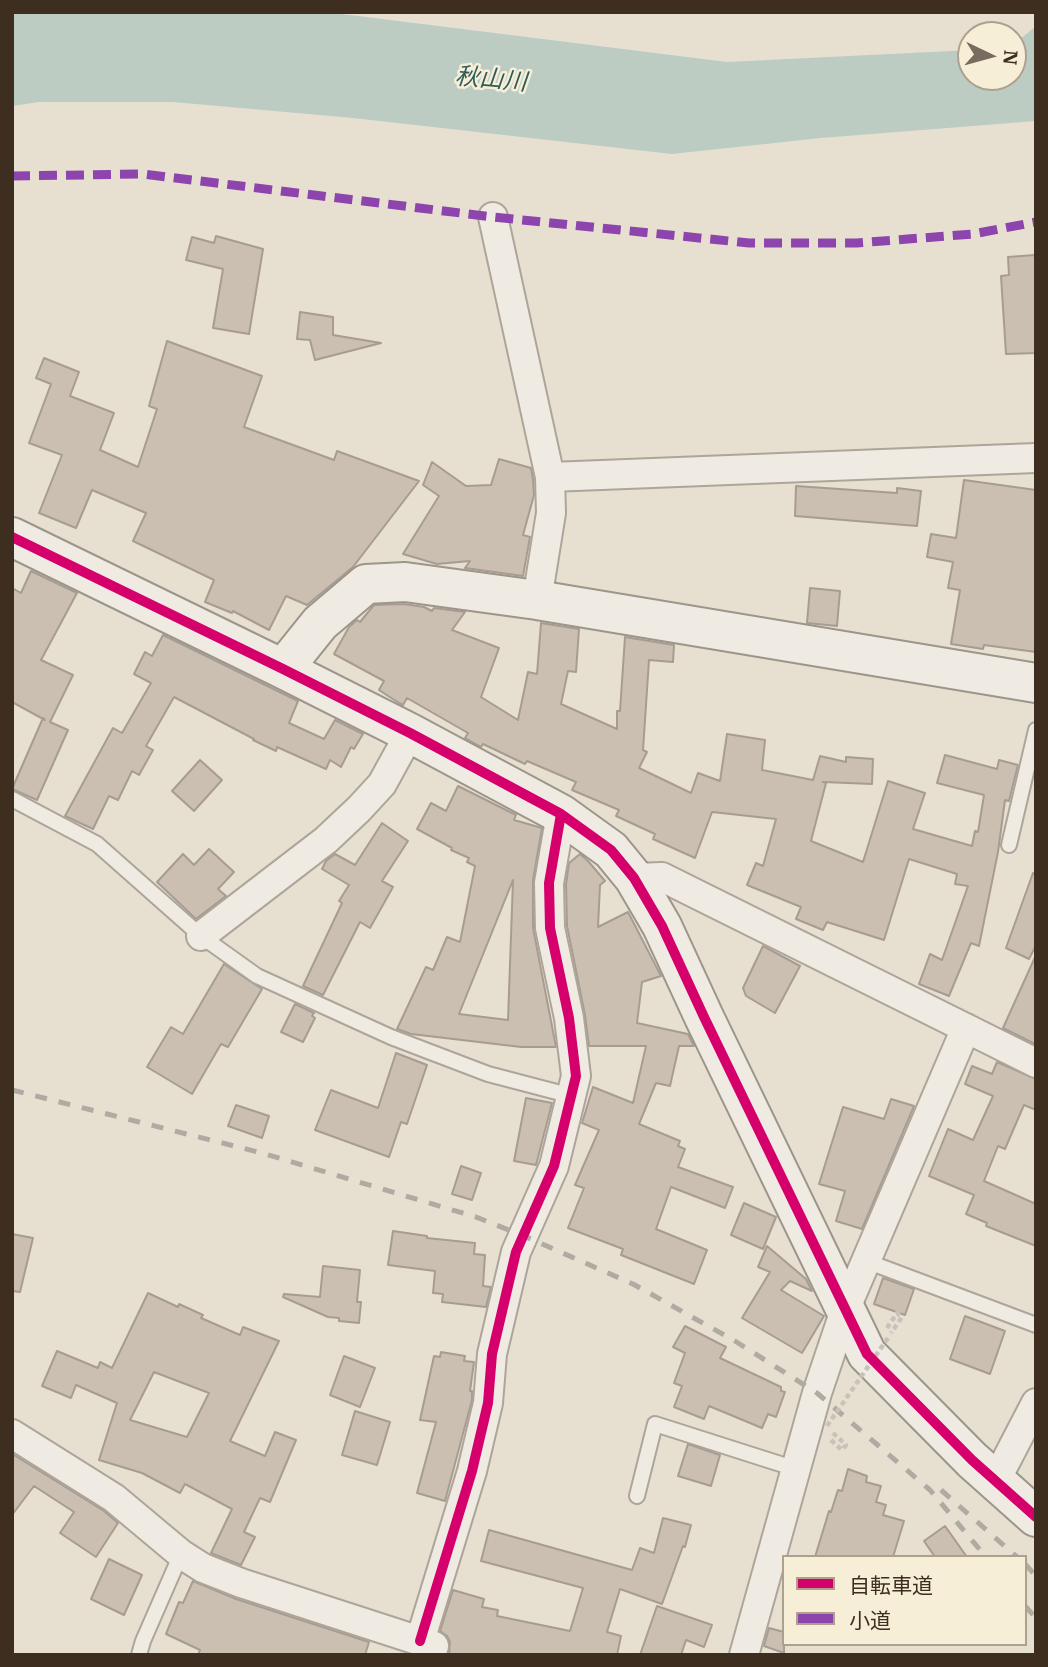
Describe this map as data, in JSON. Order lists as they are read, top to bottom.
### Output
{
  "water": ["秋山川"],
  "legend": ["自転車道", "小道"],
  "north": "right"
}
